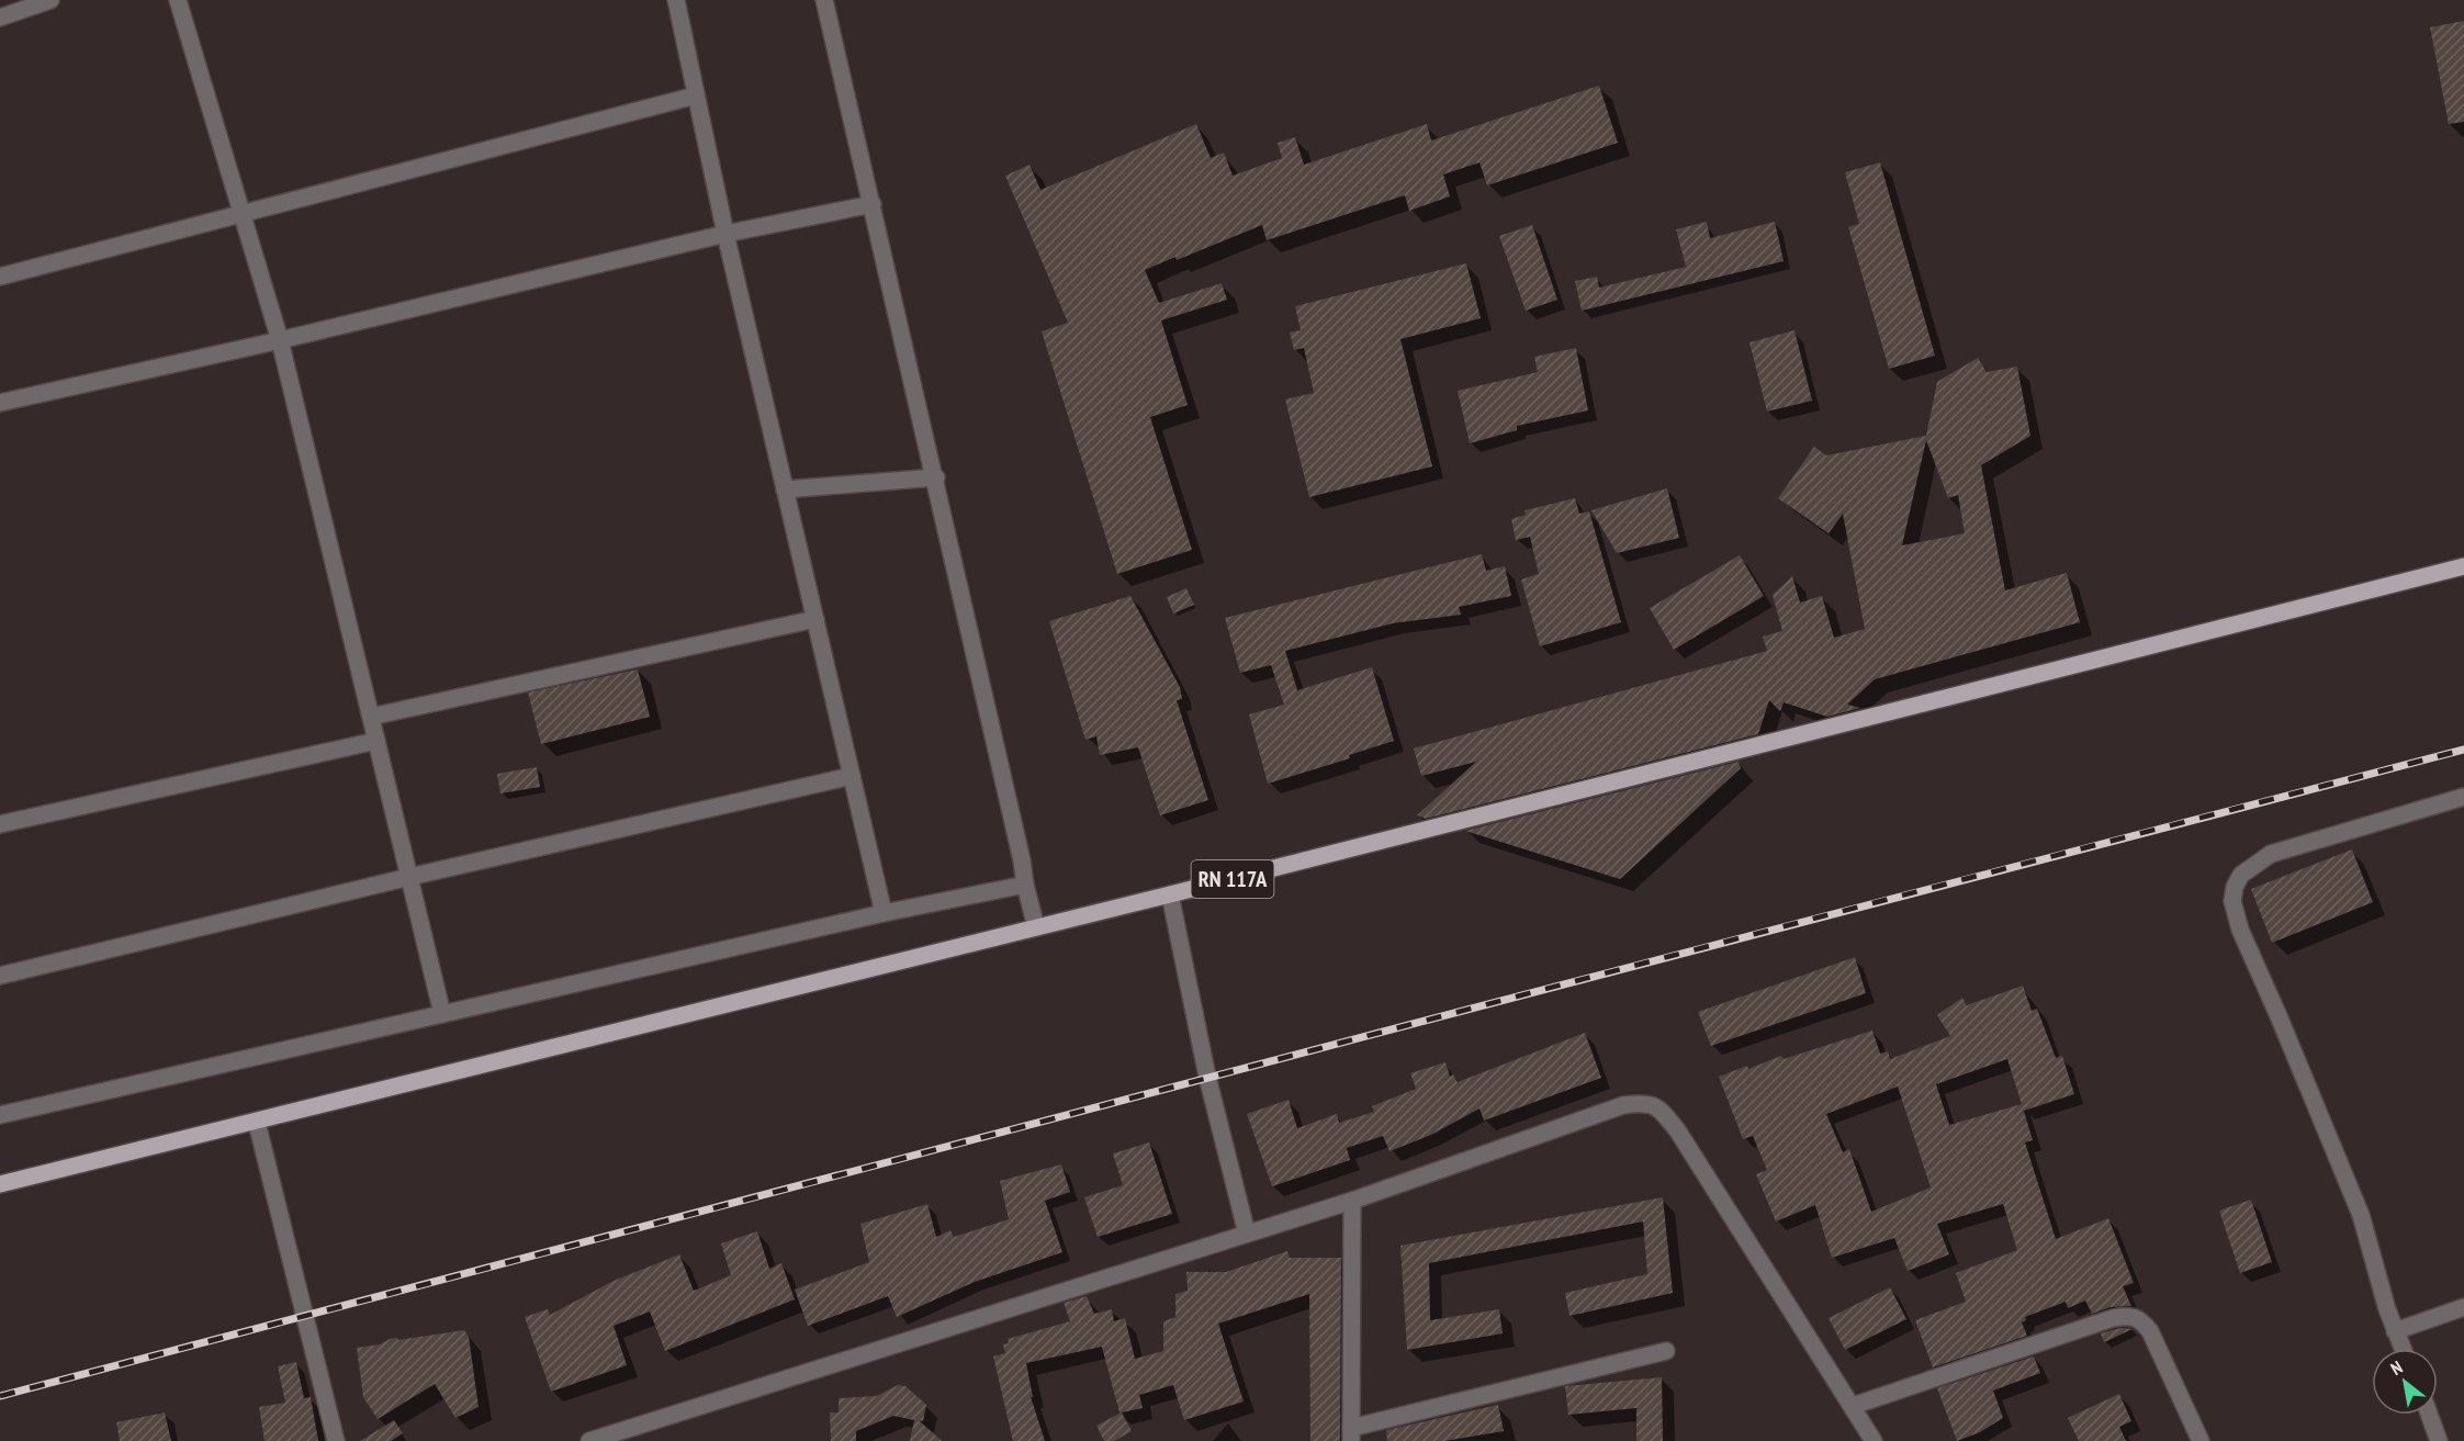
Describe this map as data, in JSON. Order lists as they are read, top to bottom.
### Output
{
  "streets": {
    "main road": ["RN 117A"]
  },
  "north": "top left"
}
